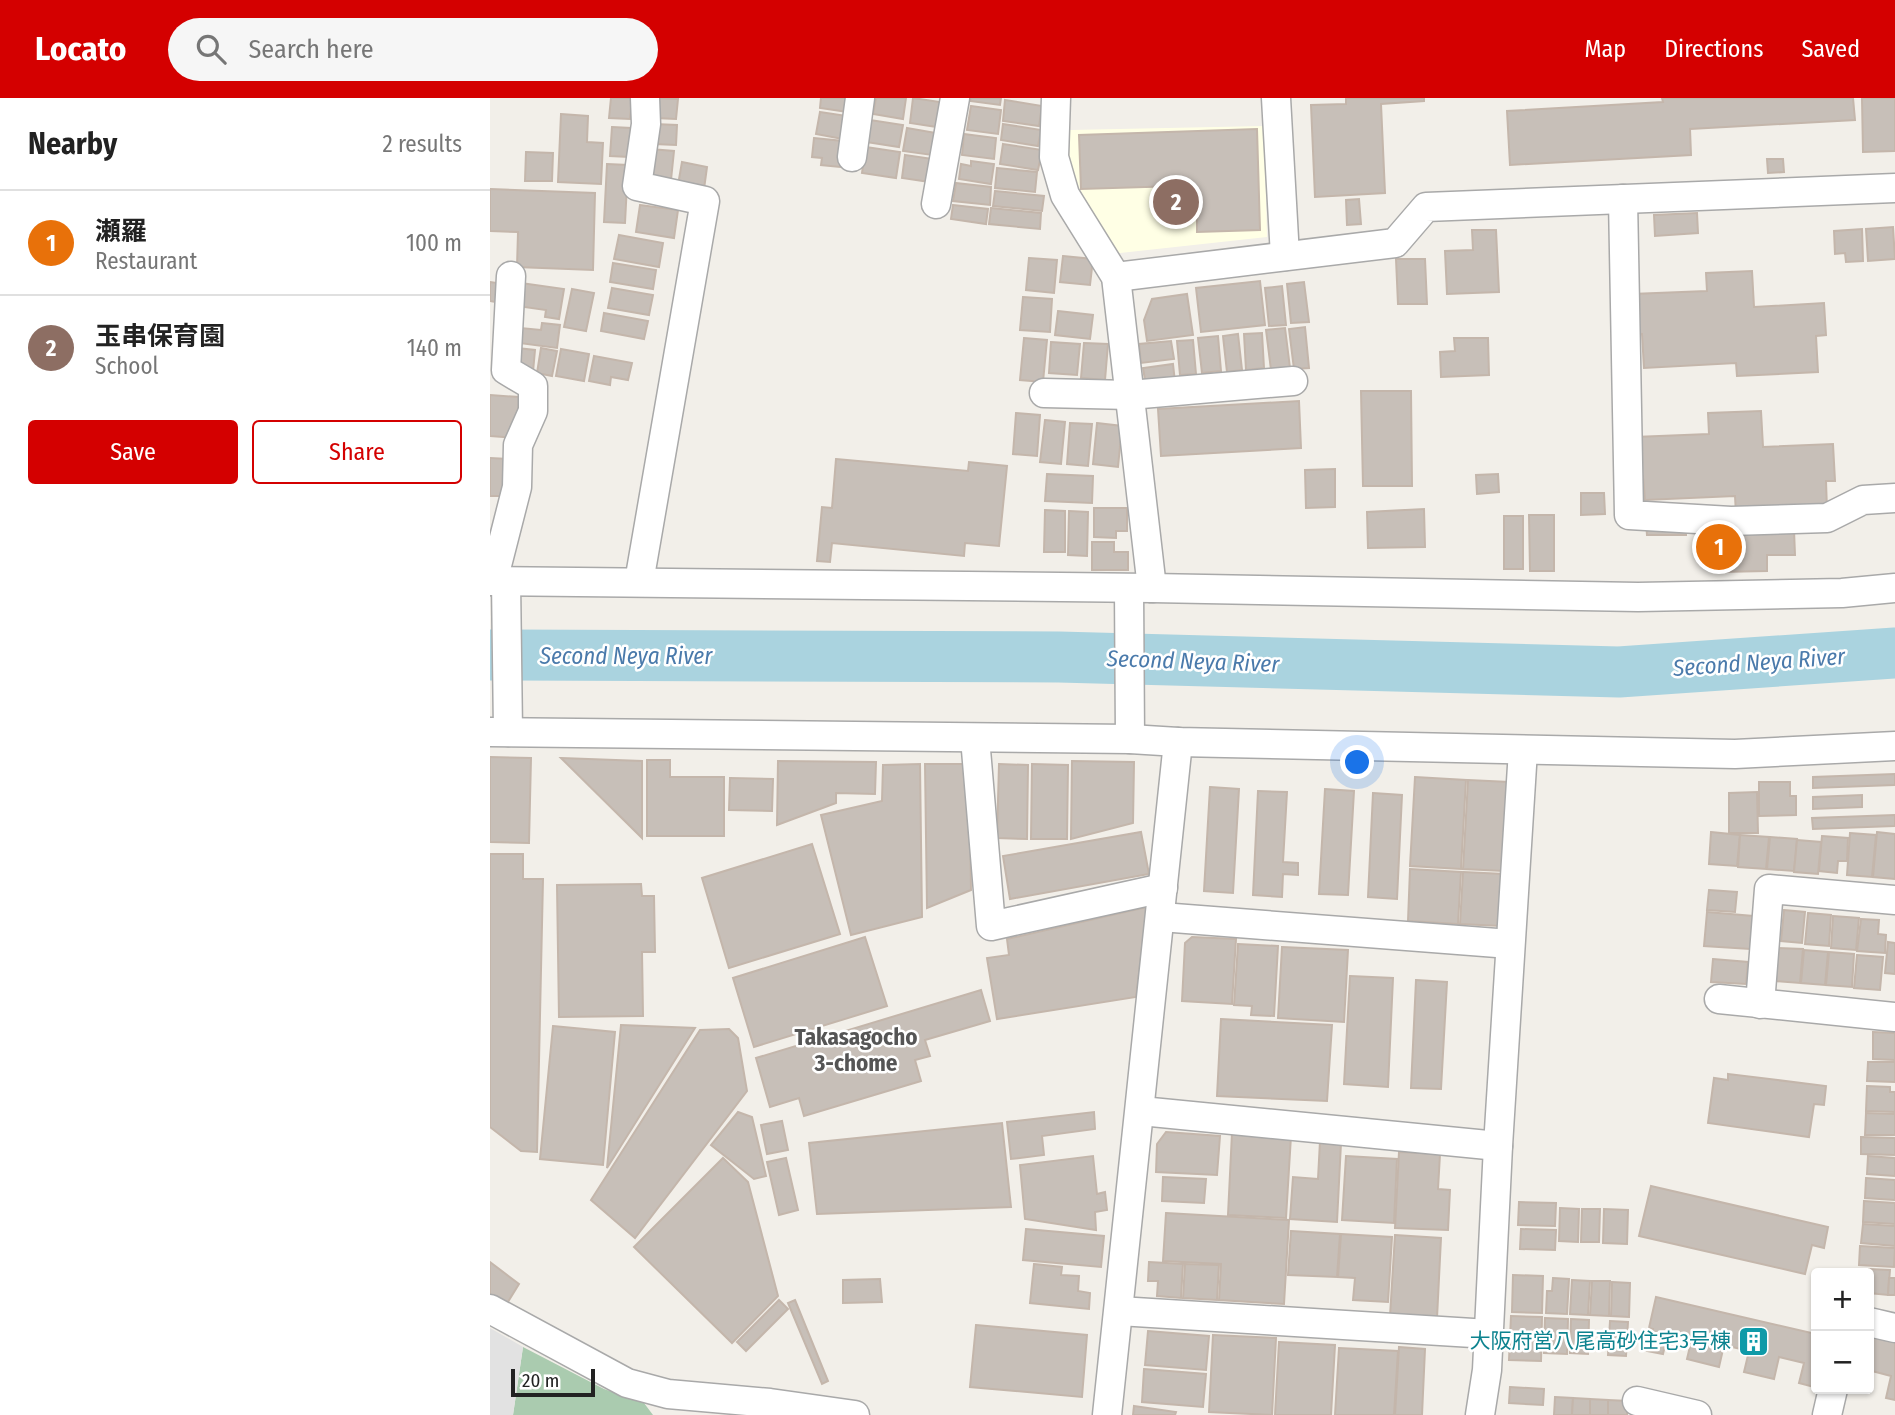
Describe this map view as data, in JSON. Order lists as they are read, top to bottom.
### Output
{
  "districts": ["Takasagocho 3-chome"],
  "water": ["Second Neya River"],
  "places": {
    "building": ["大阪府営八尾高砂住宅3号棟"]
  },
  "scale_bar": "20 m",
  "page": {
    "header": "Locato",
    "search": "Search here",
    "nav": ["Map", "Directions", "Saved"],
    "heading": ["Nearby", "2 results"],
    "pins": ["2", "1"],
    "list": [
      {
        "mark": "1",
        "name": "瀬羅",
        "note": "Restaurant",
        "value": "100 m"
      },
      {
        "mark": "2",
        "name": "玉串保育園",
        "note": "School",
        "value": "140 m"
      }
    ],
    "buttons": ["Save", "Share"],
    "map_buttons": ["+", "−"],
    "scale": "20 m"
  }
}
